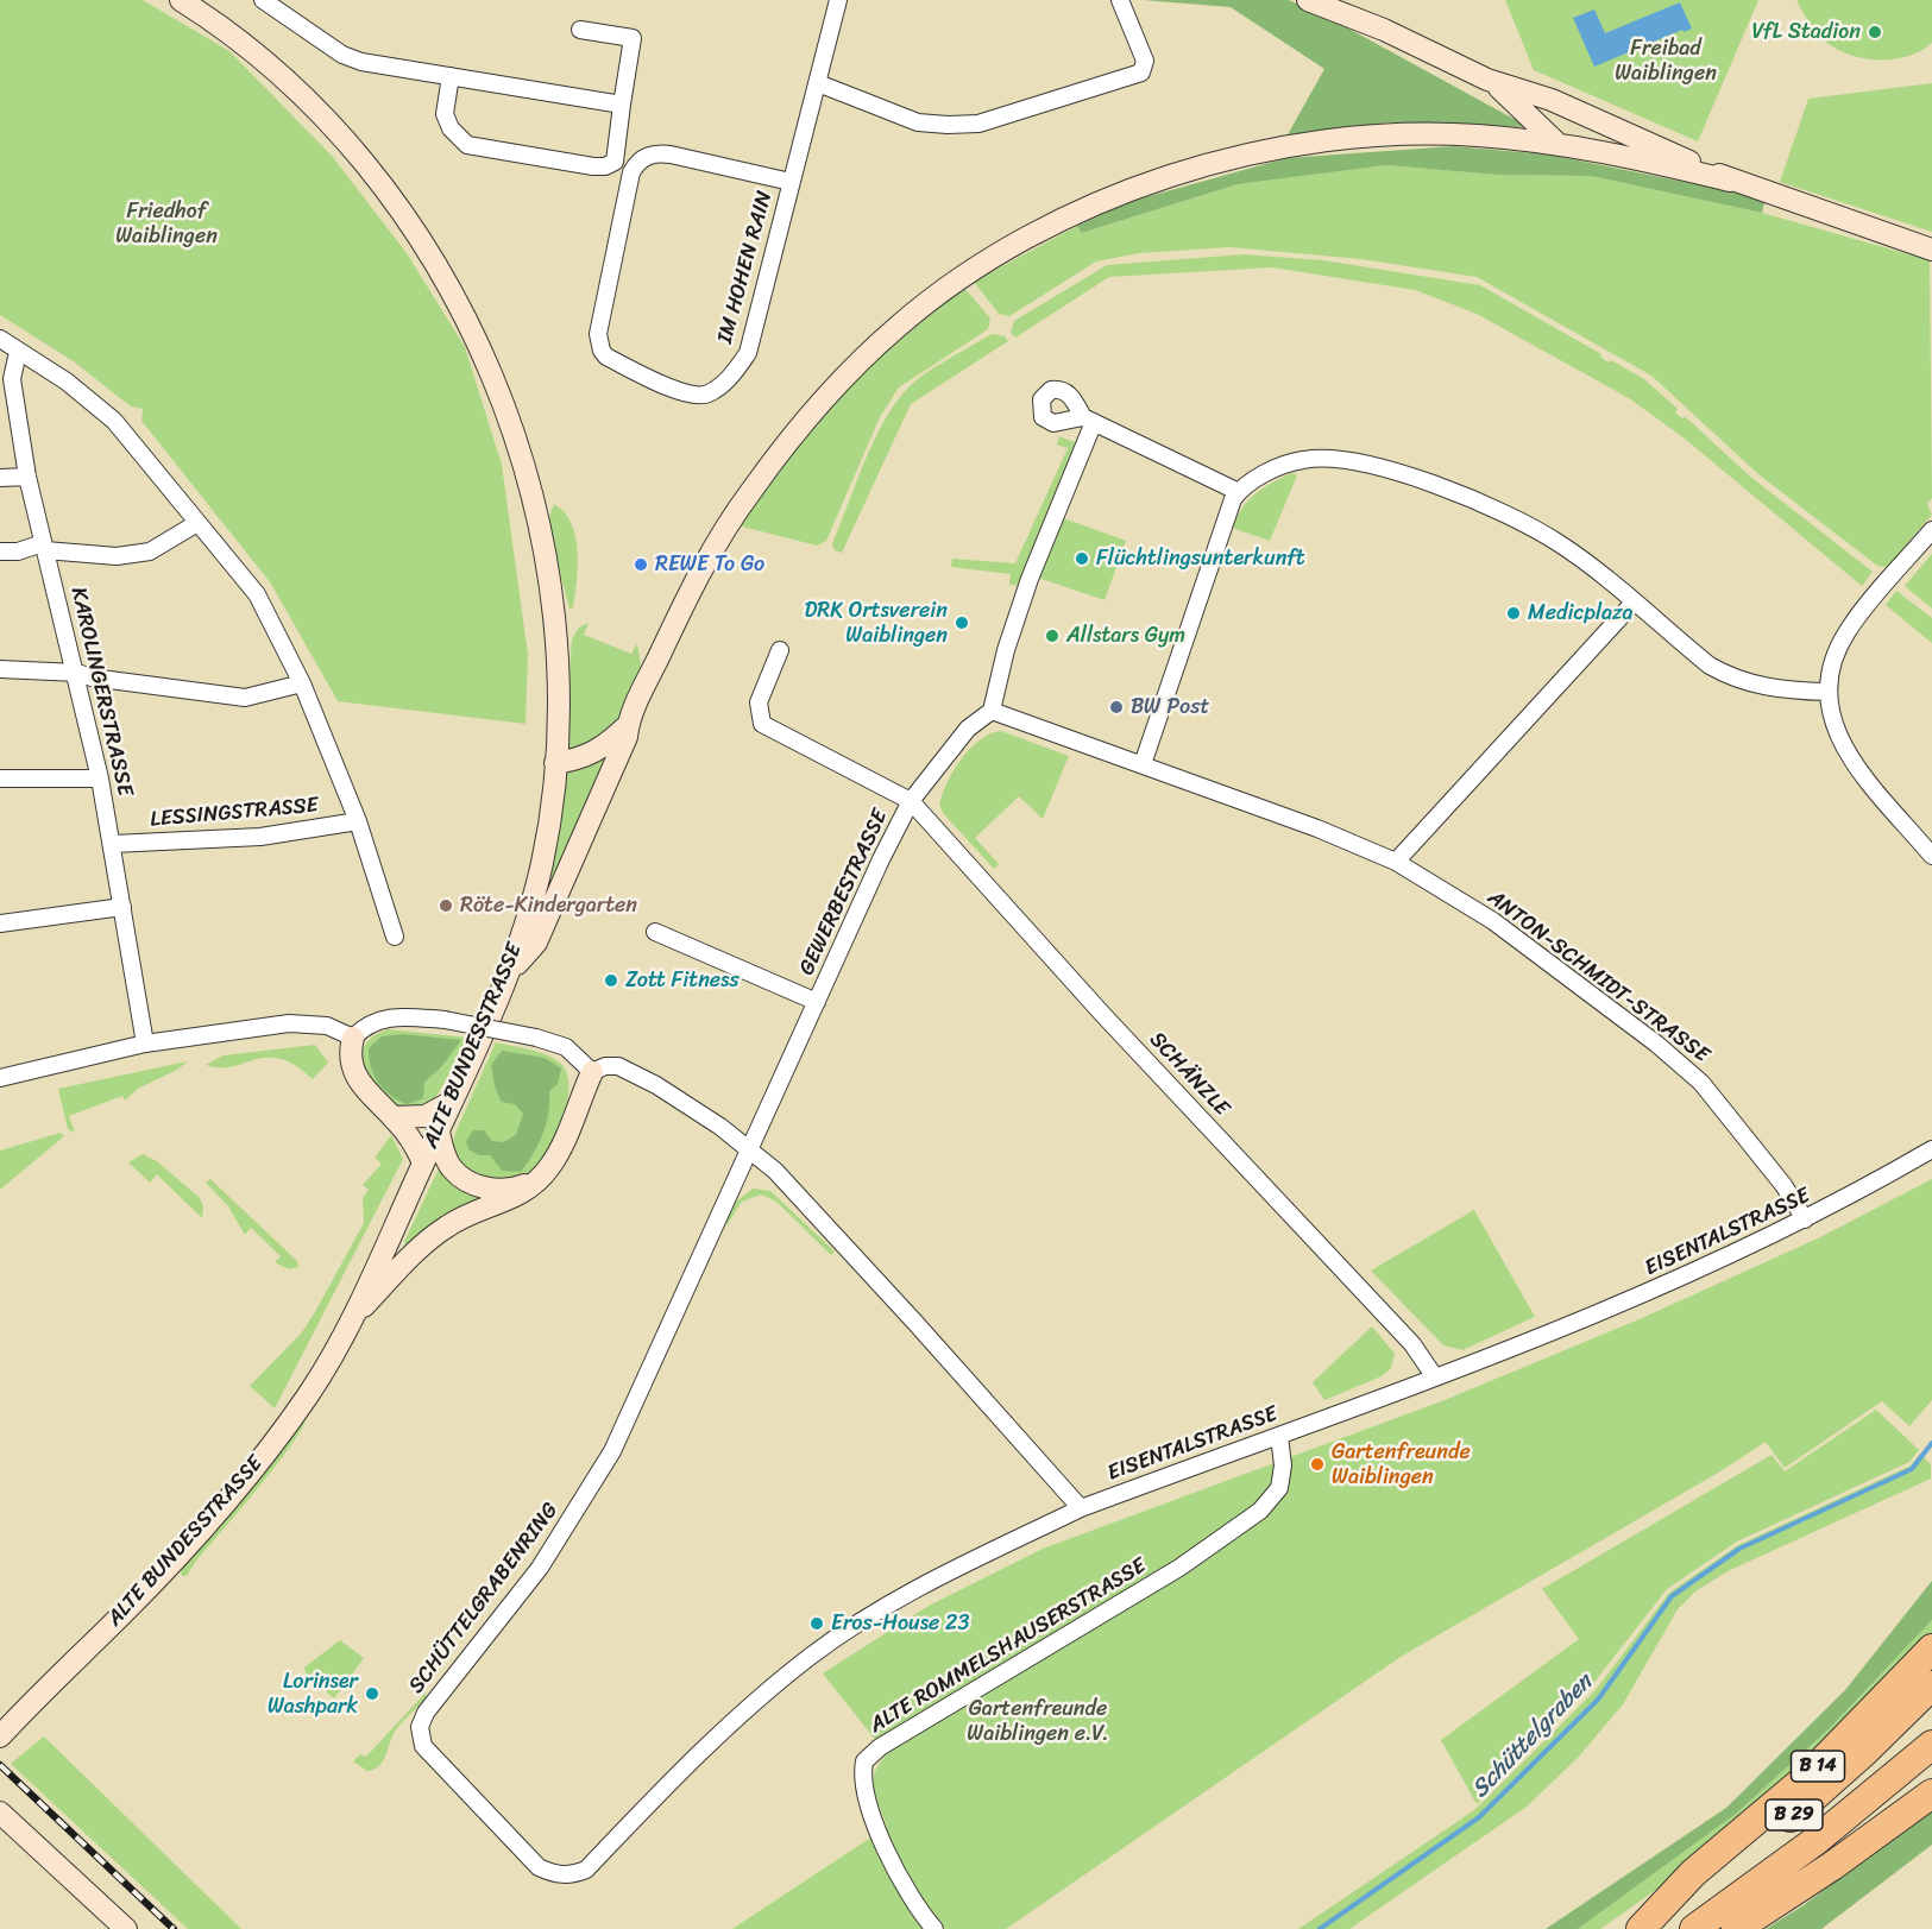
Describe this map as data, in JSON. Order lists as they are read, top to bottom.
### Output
{
  "streets": {
    "highway": ["B 14", "B 29"],
    "main road": ["ALTE BUNDESSTRASSE"],
    "street": [
      "IM HOHEN RAIN",
      "KAROLINGERSTRASSE",
      "LESSINGSTRASSE",
      "GEWERBESTRASSE",
      "ANTON-SCHMIDT-STRASSE",
      "SCHÄNZLE",
      "EISENTALSTRASSE",
      "SCHÜTTELGRABENRING",
      "ALTE ROMMELSHAUSERSTRASSE"
    ]
  },
  "crossings": [
    ["KAROLINGERSTRASSE", "LESSINGSTRASSE"],
    ["GEWERBESTRASSE", "SCHÄNZLE"],
    ["GEWERBESTRASSE", "SCHÜTTELGRABENRING"],
    ["ANTON-SCHMIDT-STRASSE", "EISENTALSTRASSE"],
    ["SCHÄNZLE", "EISENTALSTRASSE"],
    ["EISENTALSTRASSE", "SCHÜTTELGRABENRING"],
    ["EISENTALSTRASSE", "ALTE ROMMELSHAUSERSTRASSE"],
    ["B 14", "B 29"]
  ],
  "water": ["Schüttelgraben"],
  "parks": ["Freibad Waiblingen", "Friedhof Waiblingen", "Gartenfreunde Waiblingen e.V."],
  "places": [
    "VfL Stadion",
    "Flüchtlingsunterkunft",
    "REWE To Go",
    "Medicplaza",
    "DRK Ortsverein Waiblingen",
    "Allstars Gym",
    "BW Post",
    "Röte-Kindergarten",
    "Zott Fitness",
    "Gartenfreunde Waiblingen",
    "Eros-House 23",
    "Lorinser Washpark"
  ]
}
